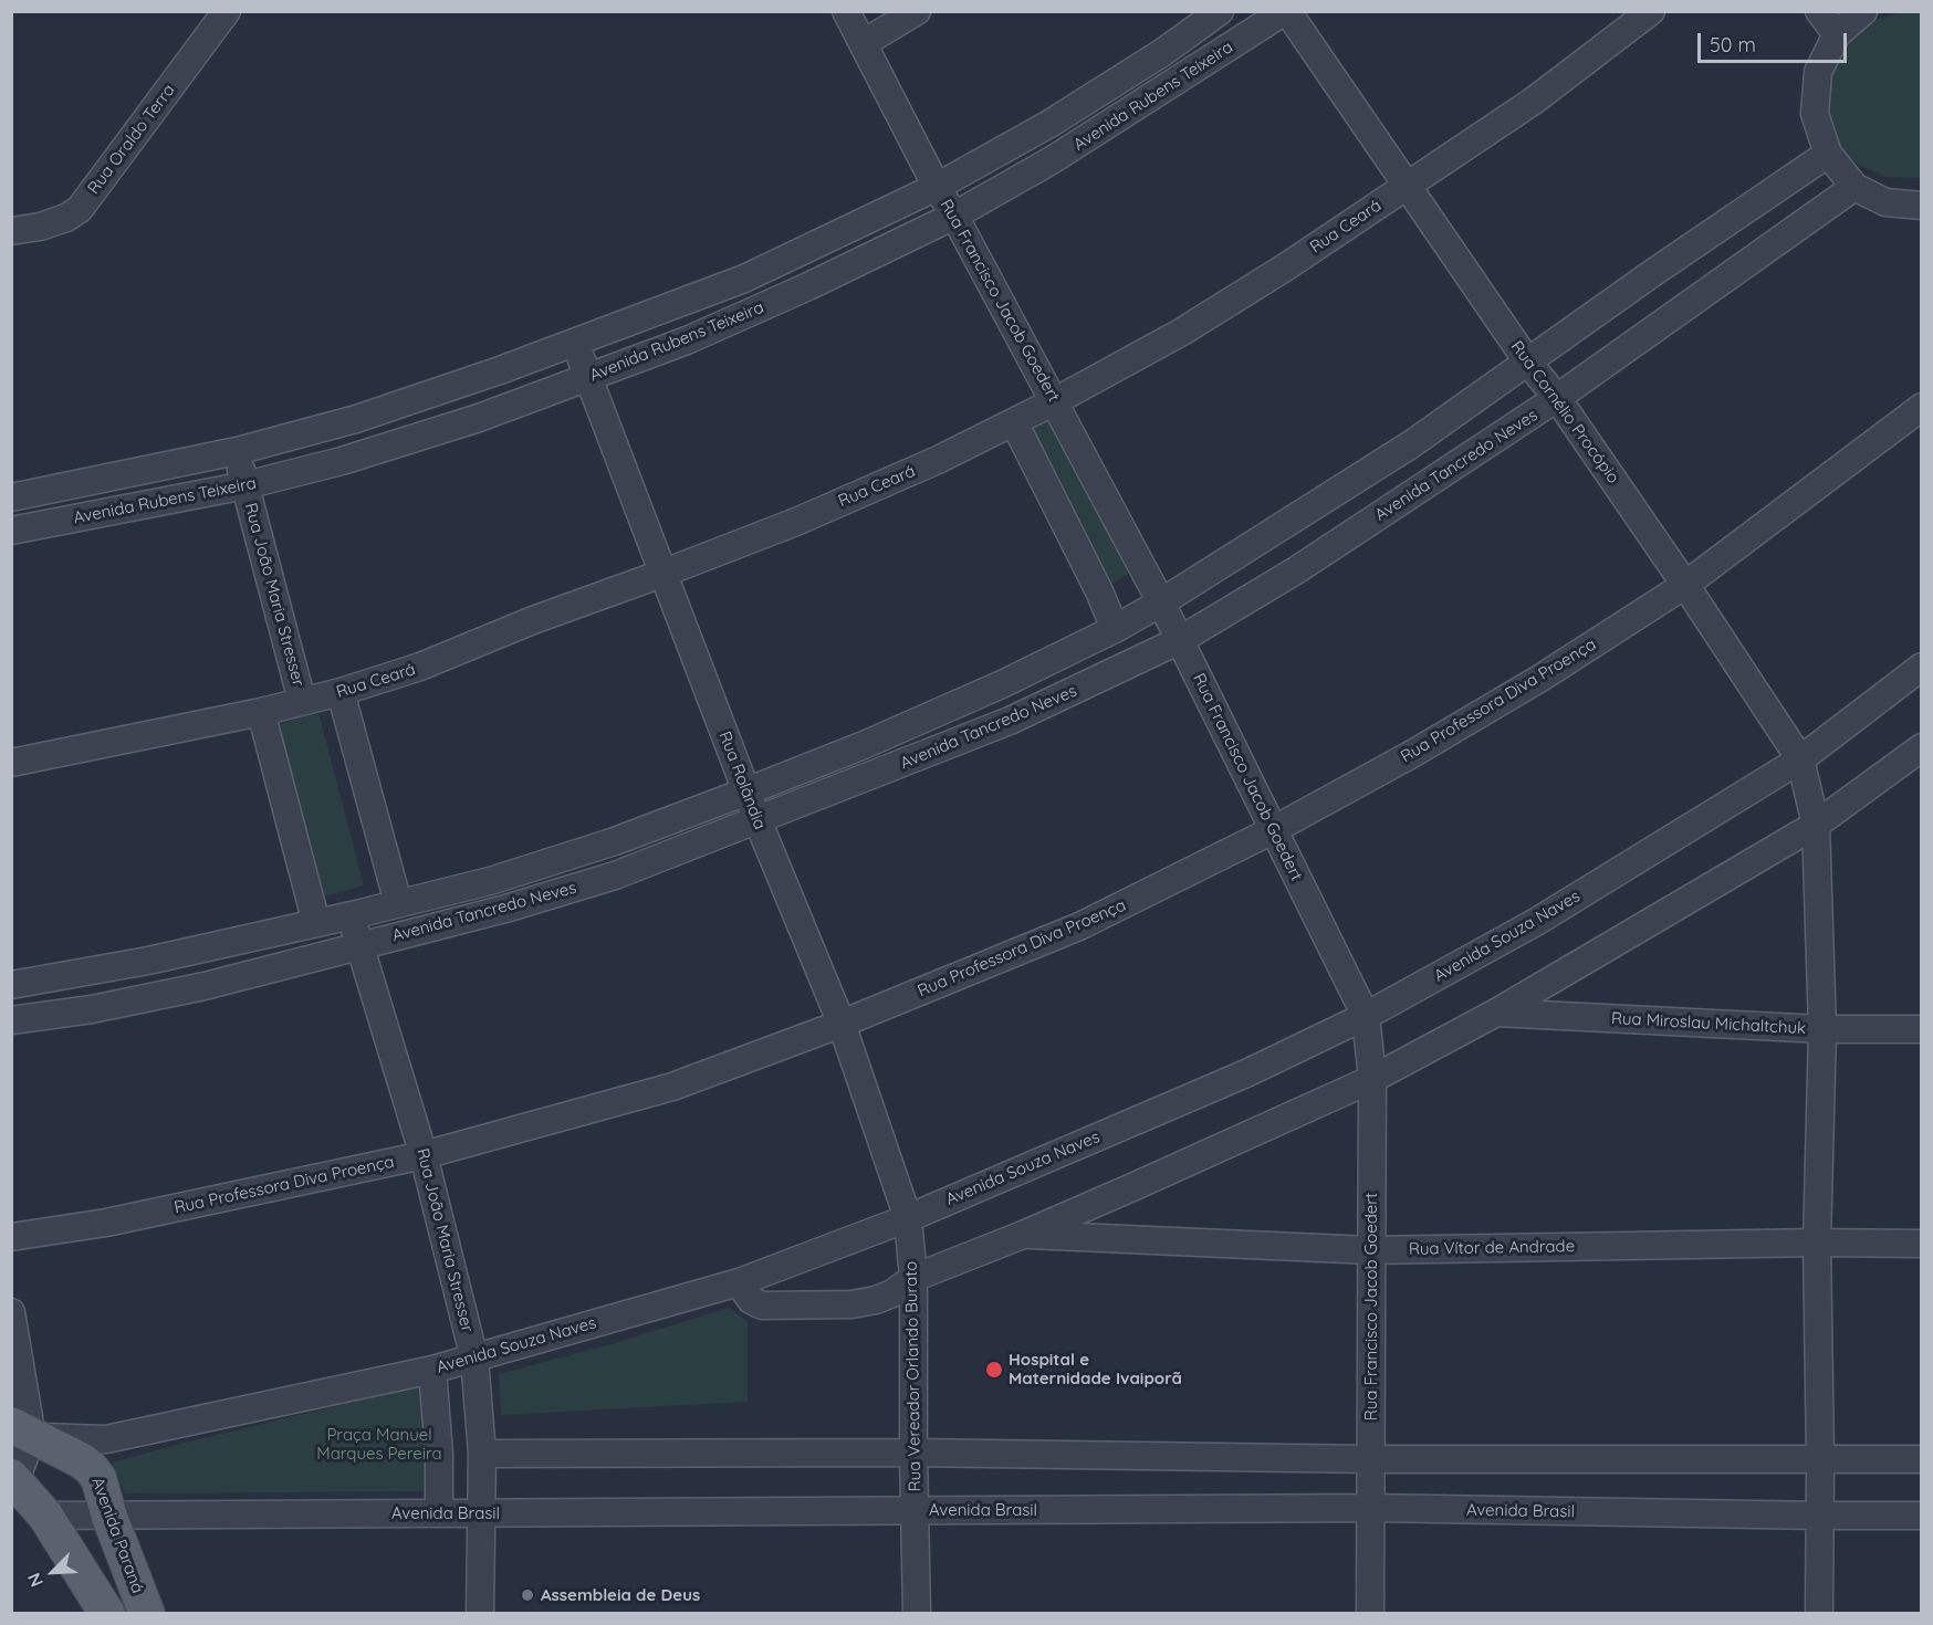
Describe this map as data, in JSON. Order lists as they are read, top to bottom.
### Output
{
  "streets": {
    "main road": ["Avenida Paraná"],
    "street": [
      "Avenida Rubens Teixeira",
      "Rua Oraldo Terra",
      "Rua Ceará",
      "Rua Francisco Jacob Goedert",
      "Rua Cornélio Procópio",
      "Avenida Tancredo Neves",
      "Rua João Maria Stresser",
      "Rua Professora Diva Proença",
      "Rua Rolândia",
      "Avenida Souza Naves",
      "Rua Miroslau Michaltchuk",
      "Rua Vítor de Andrade",
      "Rua Vereador Orlando Burato",
      "Avenida Brasil"
    ]
  },
  "crossings": [
    ["Avenida Rubens Teixeira", "Rua Francisco Jacob Goedert"],
    ["Avenida Rubens Teixeira", "Rua Cornélio Procópio"],
    ["Avenida Rubens Teixeira", "Rua João Maria Stresser"],
    ["Avenida Rubens Teixeira", "Rua Rolândia"],
    ["Rua Ceará", "Rua Francisco Jacob Goedert"],
    ["Rua Ceará", "Rua Cornélio Procópio"],
    ["Rua Ceará", "Rua João Maria Stresser"],
    ["Rua Ceará", "Rua Rolândia"],
    ["Rua Francisco Jacob Goedert", "Avenida Tancredo Neves"],
    ["Rua Francisco Jacob Goedert", "Rua Professora Diva Proença"],
    ["Rua Francisco Jacob Goedert", "Avenida Souza Naves"],
    ["Rua Francisco Jacob Goedert", "Rua Vítor de Andrade"],
    ["Rua Francisco Jacob Goedert", "Avenida Brasil"],
    ["Rua Cornélio Procópio", "Avenida Tancredo Neves"],
    ["Rua Cornélio Procópio", "Rua Professora Diva Proença"],
    ["Rua Cornélio Procópio", "Avenida Souza Naves"],
    ["Rua Cornélio Procópio", "Rua Miroslau Michaltchuk"],
    ["Rua Cornélio Procópio", "Rua Vítor de Andrade"],
    ["Rua Cornélio Procópio", "Avenida Brasil"],
    ["Avenida Tancredo Neves", "Rua João Maria Stresser"],
    ["Avenida Tancredo Neves", "Rua Rolândia"],
    ["Rua João Maria Stresser", "Rua Professora Diva Proença"],
    ["Rua João Maria Stresser", "Avenida Souza Naves"],
    ["Rua João Maria Stresser", "Avenida Brasil"],
    ["Rua Professora Diva Proença", "Rua Rolândia"],
    ["Rua Rolândia", "Avenida Souza Naves"],
    ["Rua Rolândia", "Rua Vereador Orlando Burato"],
    ["Avenida Souza Naves", "Rua Vereador Orlando Burato"],
    ["Avenida Souza Naves", "Avenida Paraná"],
    ["Rua Vereador Orlando Burato", "Avenida Brasil"],
    ["Avenida Brasil", "Avenida Paraná"]
  ],
  "parks": ["Praça Manuel Marques Pereira"],
  "places": ["Hospital e Maternidade Ivaiporã", "Assembleia de Deus"],
  "scale_bar": "50 m",
  "north": "bottom left"
}
